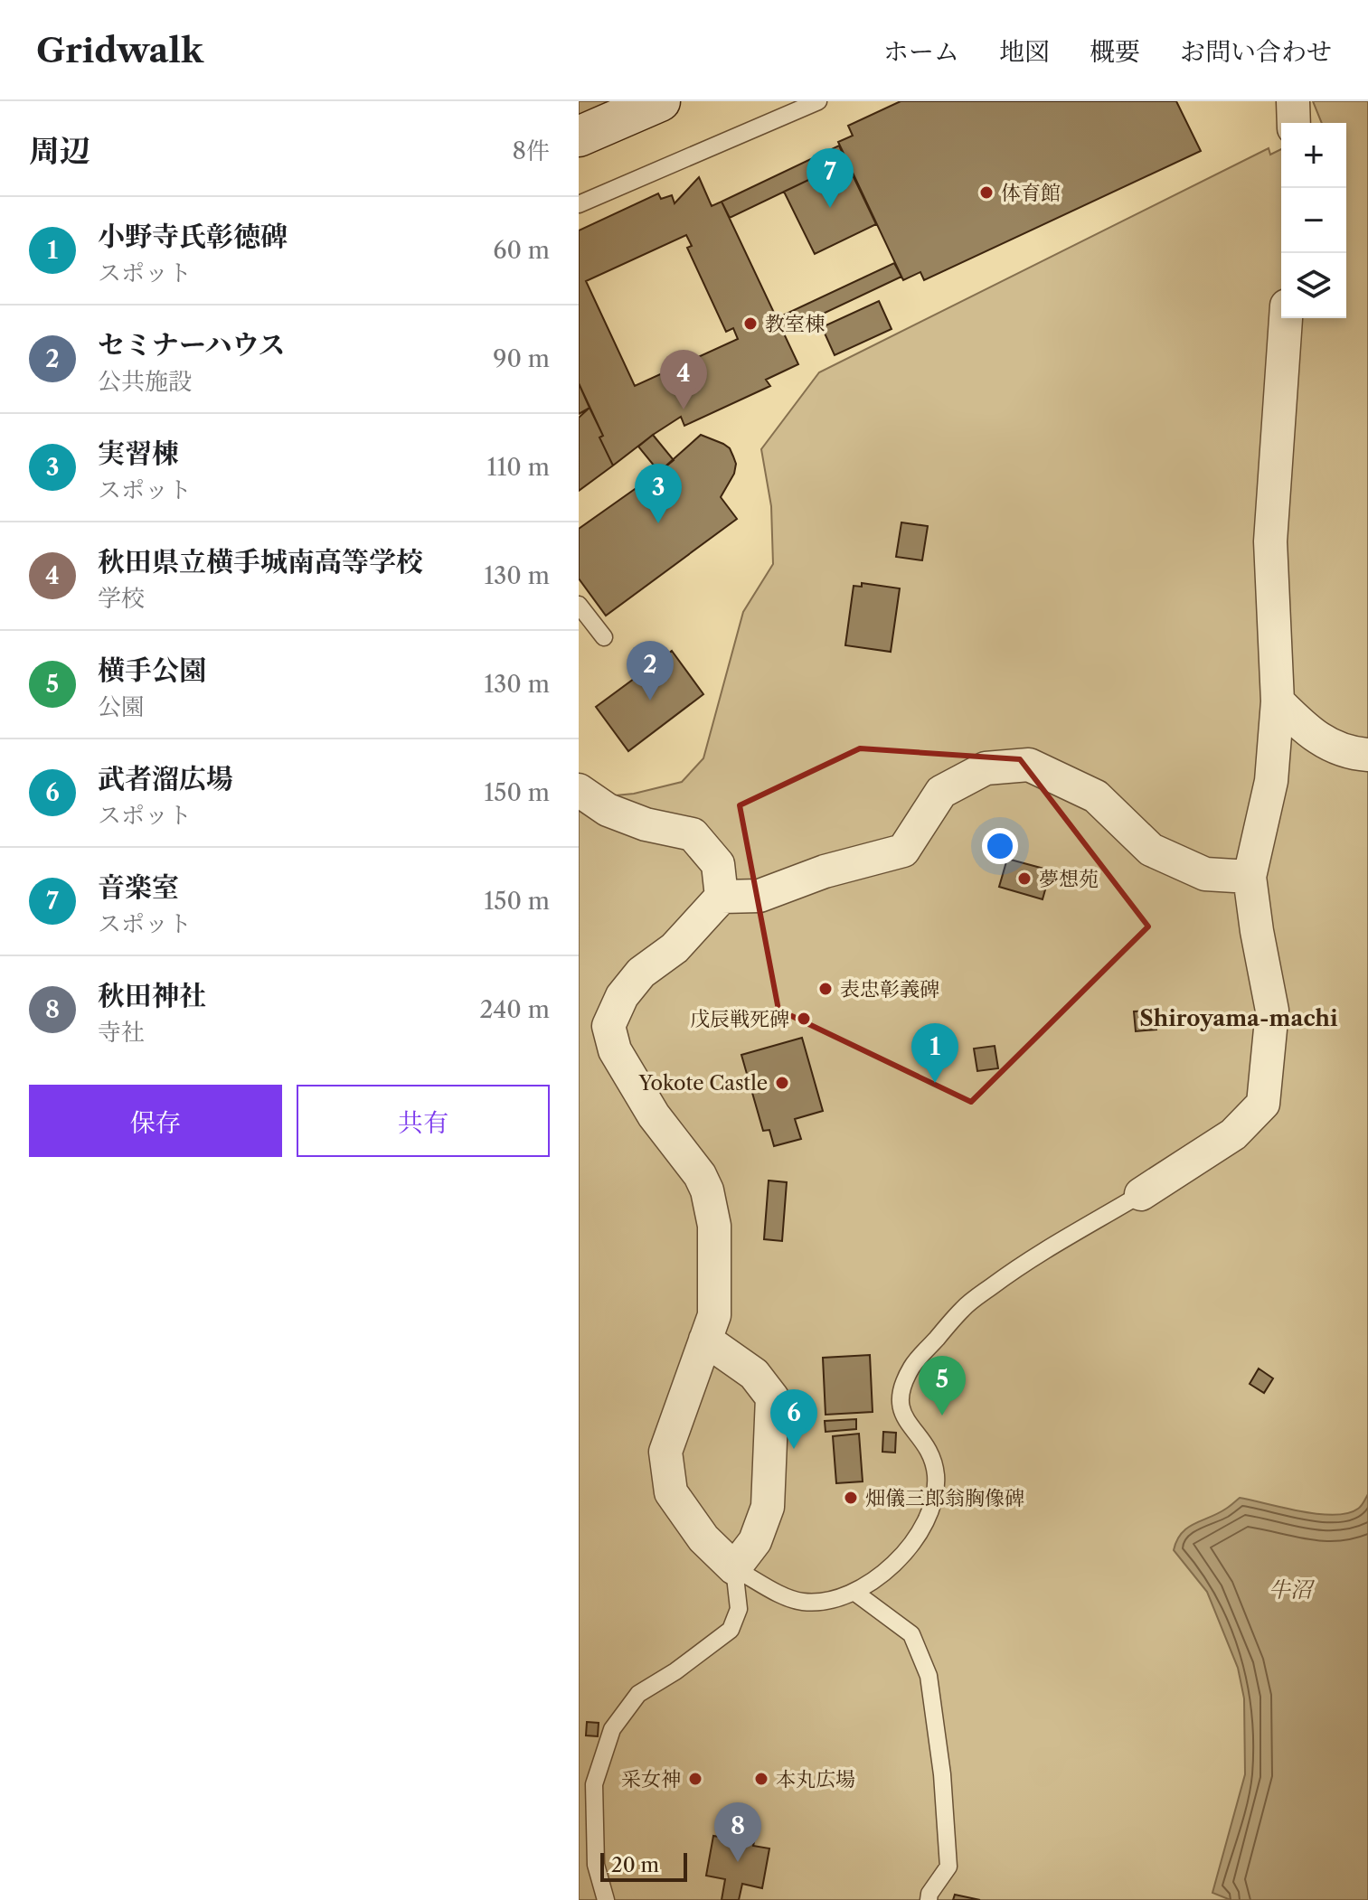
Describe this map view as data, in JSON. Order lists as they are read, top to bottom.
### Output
{
  "districts": ["Shiroyama-machi"],
  "water": ["牛沼"],
  "places": [
    "体育館",
    "教室棟",
    "夢想苑",
    "表忠彰義碑",
    "戊辰戦死碑",
    "Yokote Castle",
    "畑儀三郎翁胸像碑",
    "采女神",
    "本丸広場"
  ],
  "scale_bar": "20 m",
  "page": {
    "header": "Gridwalk",
    "nav": [
      "ホーム",
      "地図",
      "概要",
      "お問い合わせ"
    ],
    "heading": ["周辺", "8件"],
    "map_buttons": ["+", "−"],
    "pins": [
      "7",
      "4",
      "3",
      "2",
      "1",
      "5",
      "6",
      "8"
    ],
    "list": [
      {
        "mark": "1",
        "name": "小野寺氏彰徳碑",
        "note": "スポット",
        "value": "60 m"
      },
      {
        "mark": "2",
        "name": "セミナーハウス",
        "note": "公共施設",
        "value": "90 m"
      },
      {
        "mark": "3",
        "name": "実習棟",
        "note": "スポット",
        "value": "110 m"
      },
      {
        "mark": "4",
        "name": "秋田県立横手城南高等学校",
        "note": "学校",
        "value": "130 m"
      },
      {
        "mark": "5",
        "name": "横手公園",
        "note": "公園",
        "value": "130 m"
      },
      {
        "mark": "6",
        "name": "武者溜広場",
        "note": "スポット",
        "value": "150 m"
      },
      {
        "mark": "7",
        "name": "音楽室",
        "note": "スポット",
        "value": "150 m"
      },
      {
        "mark": "8",
        "name": "秋田神社",
        "note": "寺社",
        "value": "240 m"
      }
    ],
    "buttons": ["保存", "共有"],
    "scale": "20 m"
  }
}
